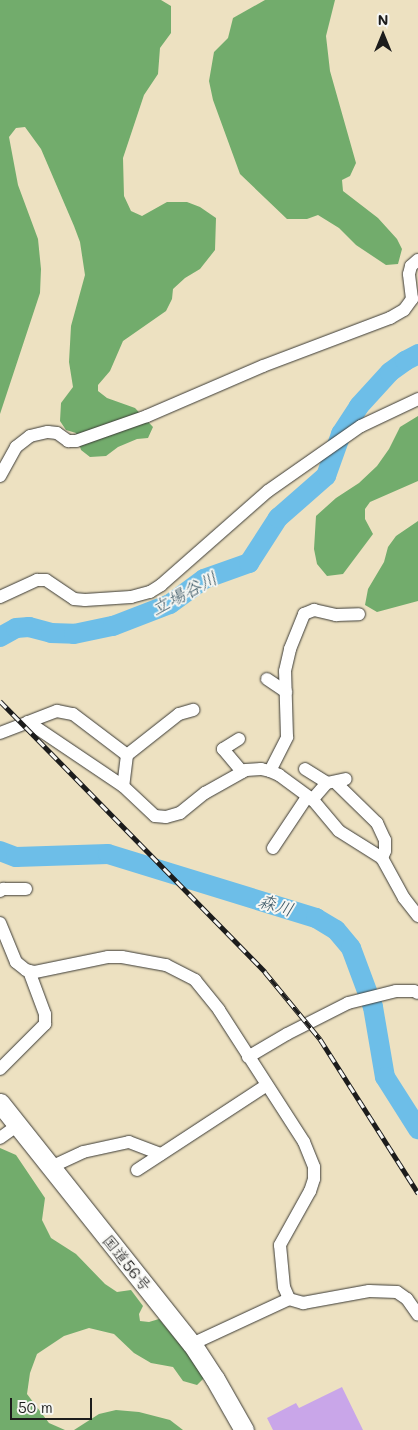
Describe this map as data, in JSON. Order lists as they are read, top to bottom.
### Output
{
  "streets": {
    "highway": ["国道56号"]
  },
  "water": ["立場谷川", "森川"],
  "scale_bar": "50 m",
  "north": "top"
}
